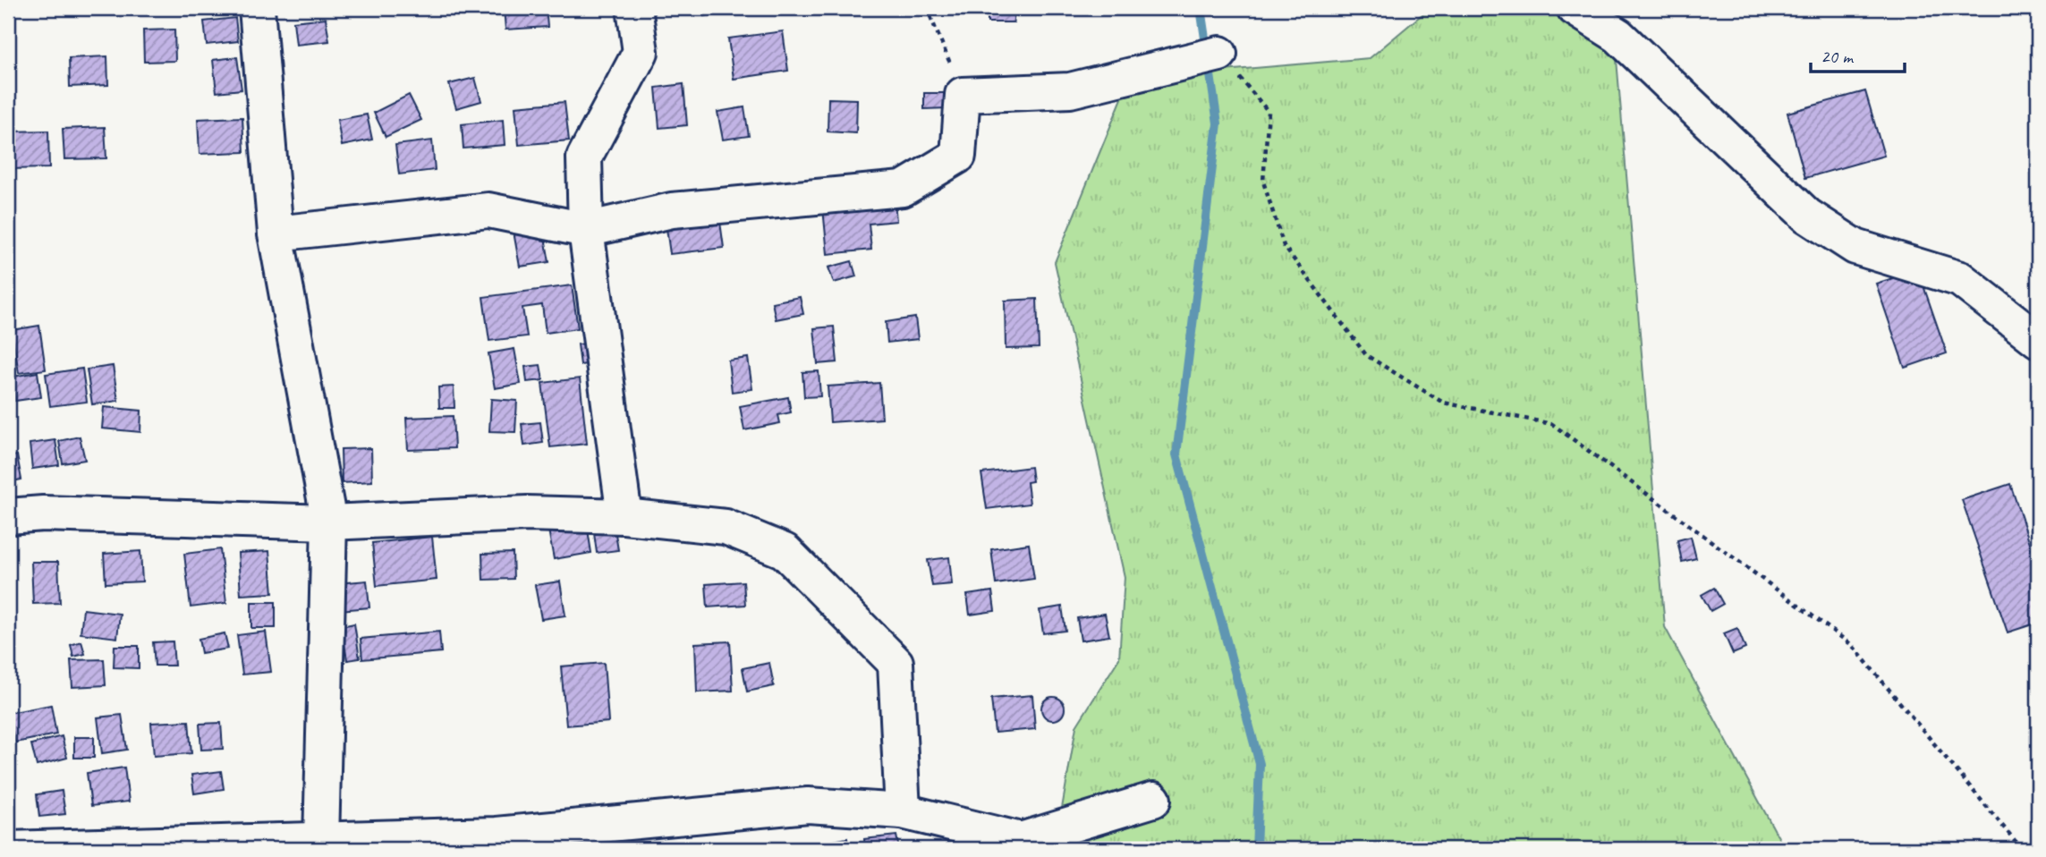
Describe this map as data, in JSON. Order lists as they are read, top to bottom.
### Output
{
  "scale_bar": "20 m"
}
